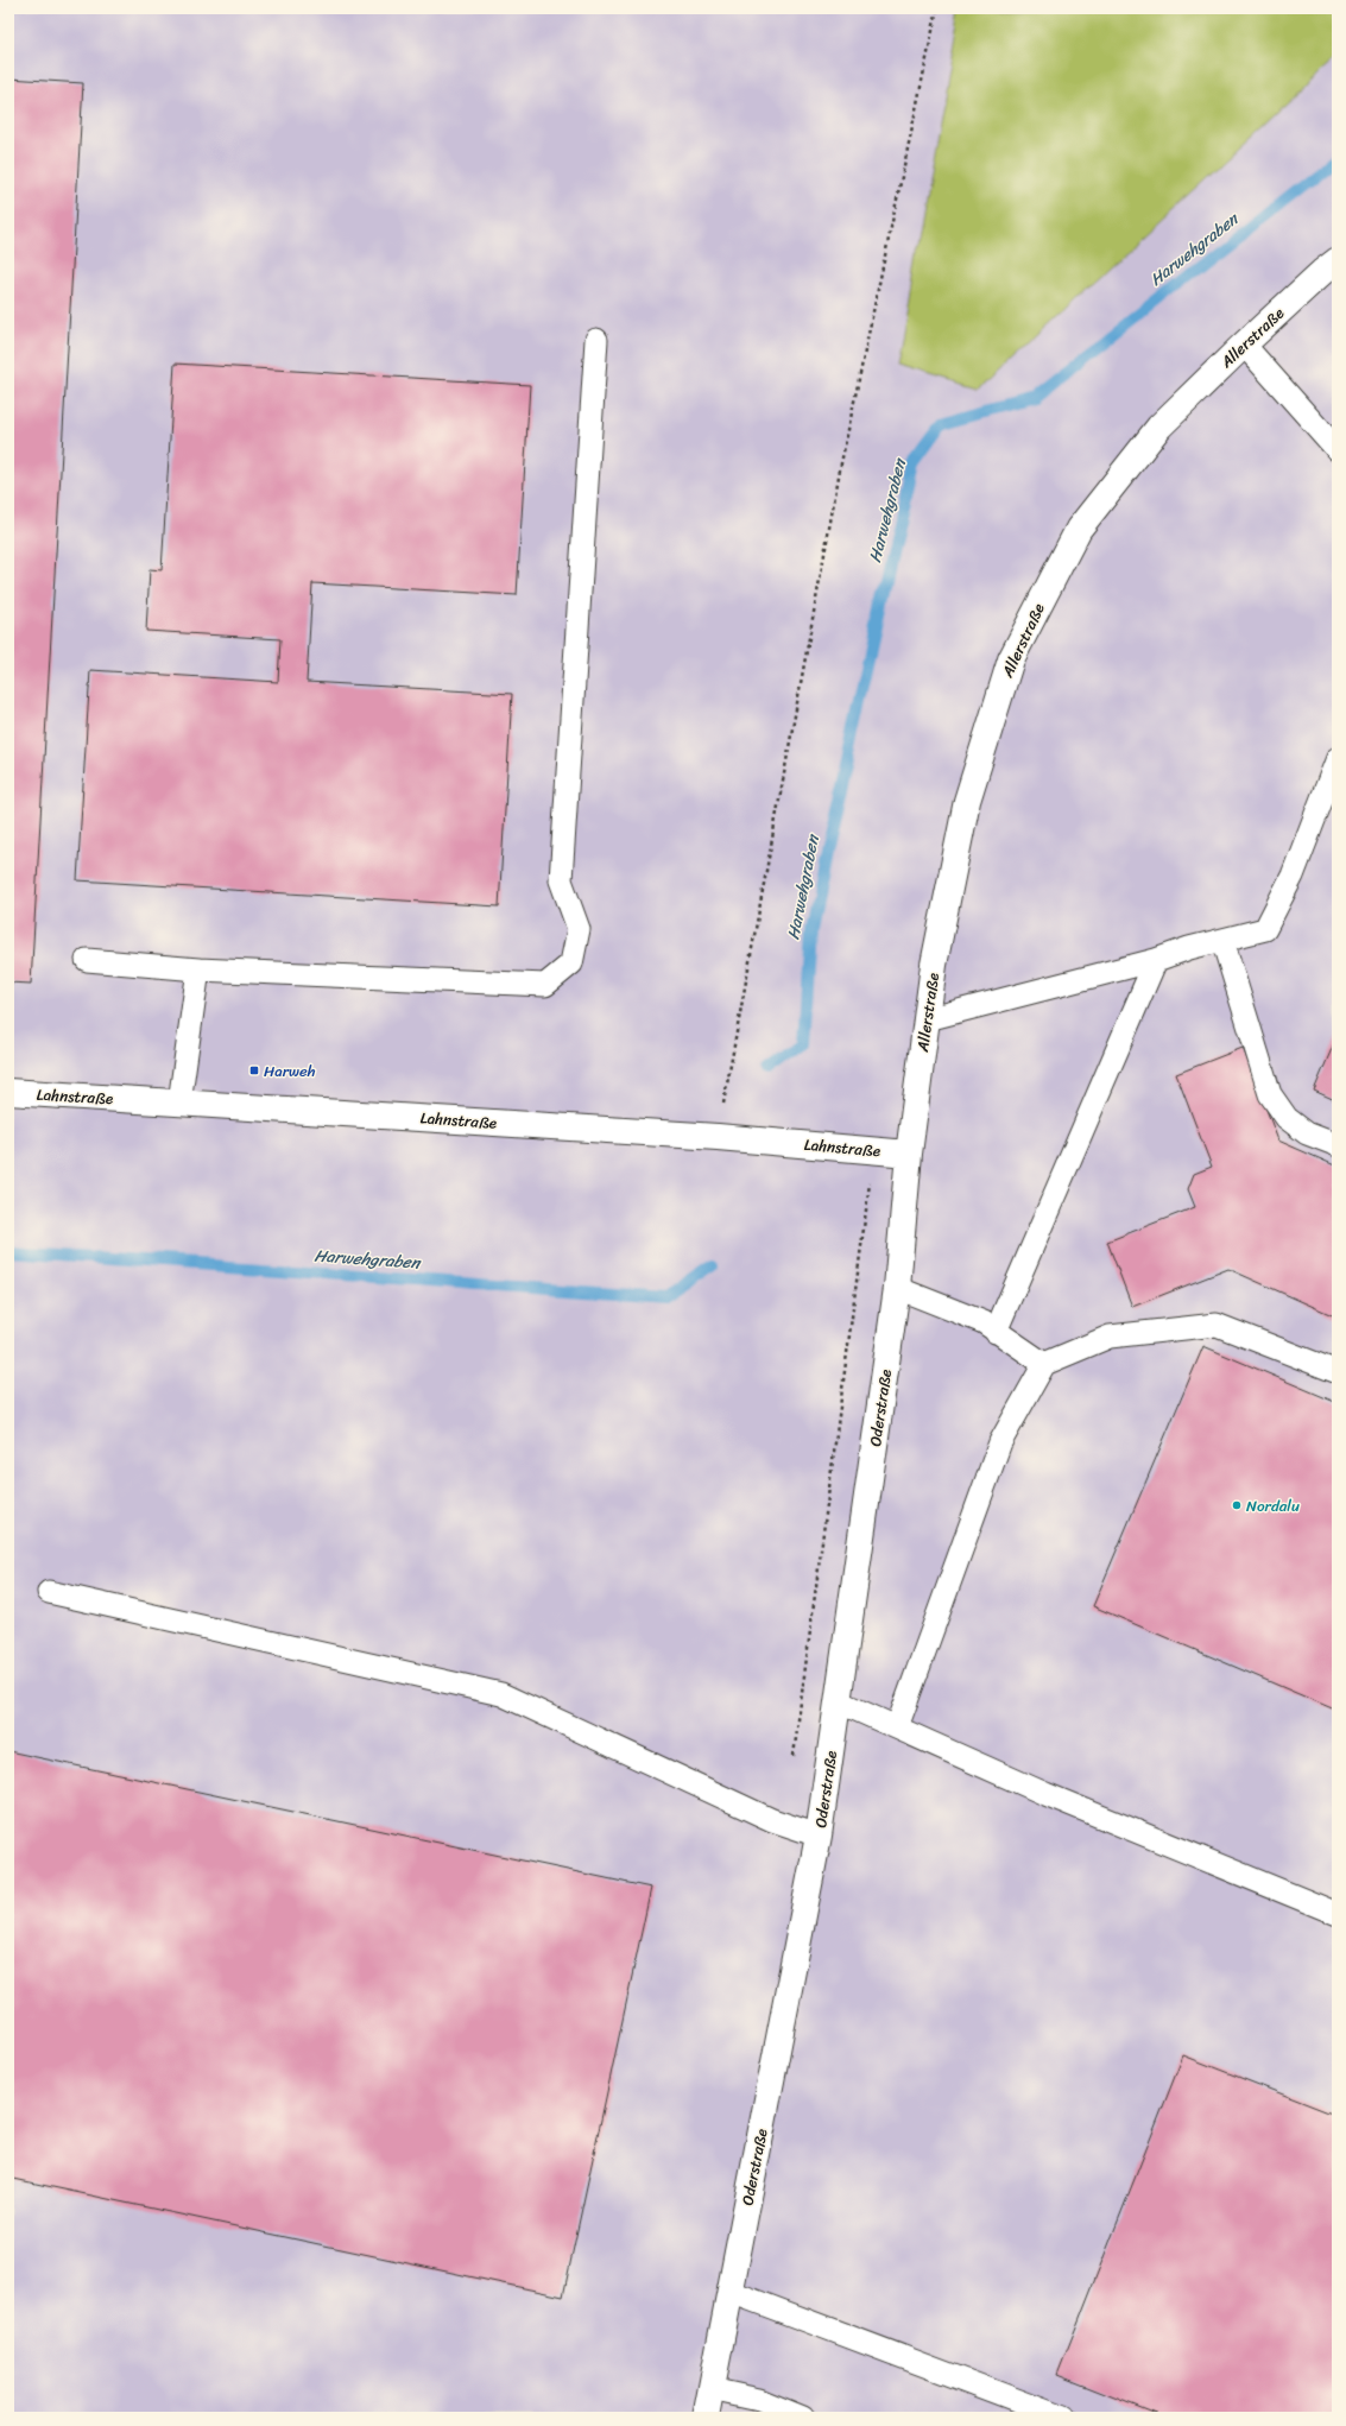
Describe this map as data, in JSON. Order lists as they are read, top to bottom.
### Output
{
  "streets": {
    "street": ["Allerstraße", "Lahnstraße", "Oderstraße"]
  },
  "crossings": [
    ["Allerstraße", "Lahnstraße"],
    ["Allerstraße", "Oderstraße"],
    ["Lahnstraße", "Oderstraße"]
  ],
  "water": ["Harwehgraben"],
  "places": {
    "transit": ["Harweh"],
    "other": ["Nordalu"]
  }
}
